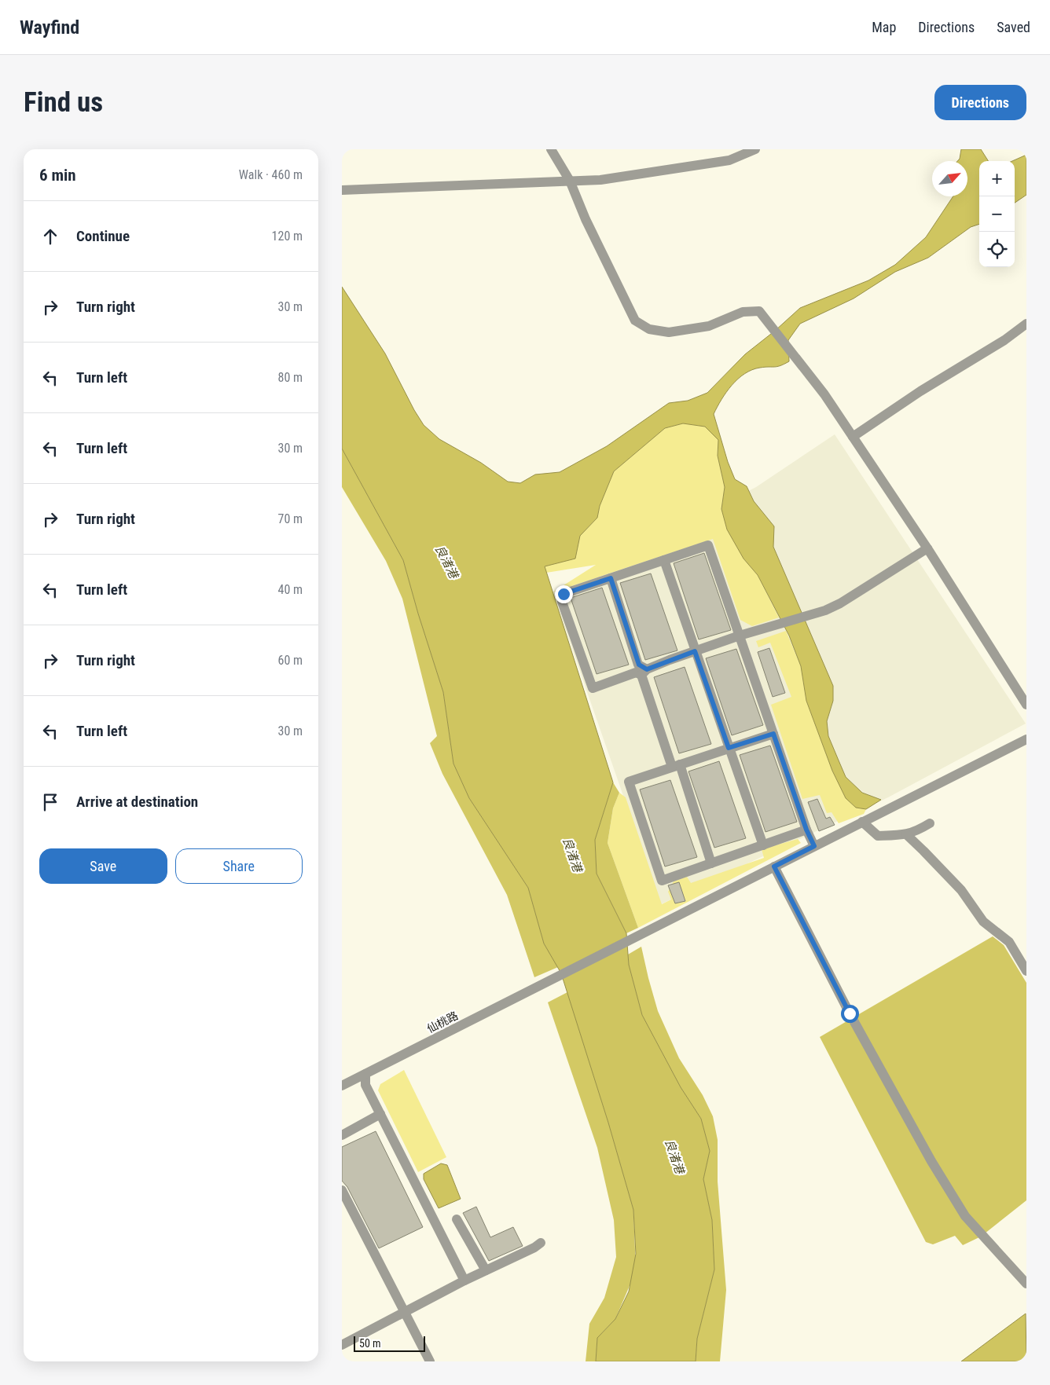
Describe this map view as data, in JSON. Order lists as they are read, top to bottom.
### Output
{
  "streets": {
    "street": ["仙桃路"]
  },
  "water": ["良渚港"],
  "scale_bar": "50 m",
  "north": "top right",
  "page": {
    "header": "Wayfind",
    "nav": ["Map", "Directions", "Saved"],
    "buttons": [
      "Directions",
      ["Save", "Share"]
    ],
    "title": "Find us",
    "heading": ["6 min", "Walk · 460 m"],
    "map_buttons": ["+", "−"],
    "list": [
      ["Continue", "120 m"],
      ["Turn right", "30 m"],
      ["Turn left", "80 m"],
      ["Turn left", "30 m"],
      ["Turn right", "70 m"],
      ["Turn left", "40 m"],
      ["Turn right", "60 m"],
      ["Turn left", "30 m"],
      "Arrive at destination"
    ],
    "scale": "50 m"
  }
}
